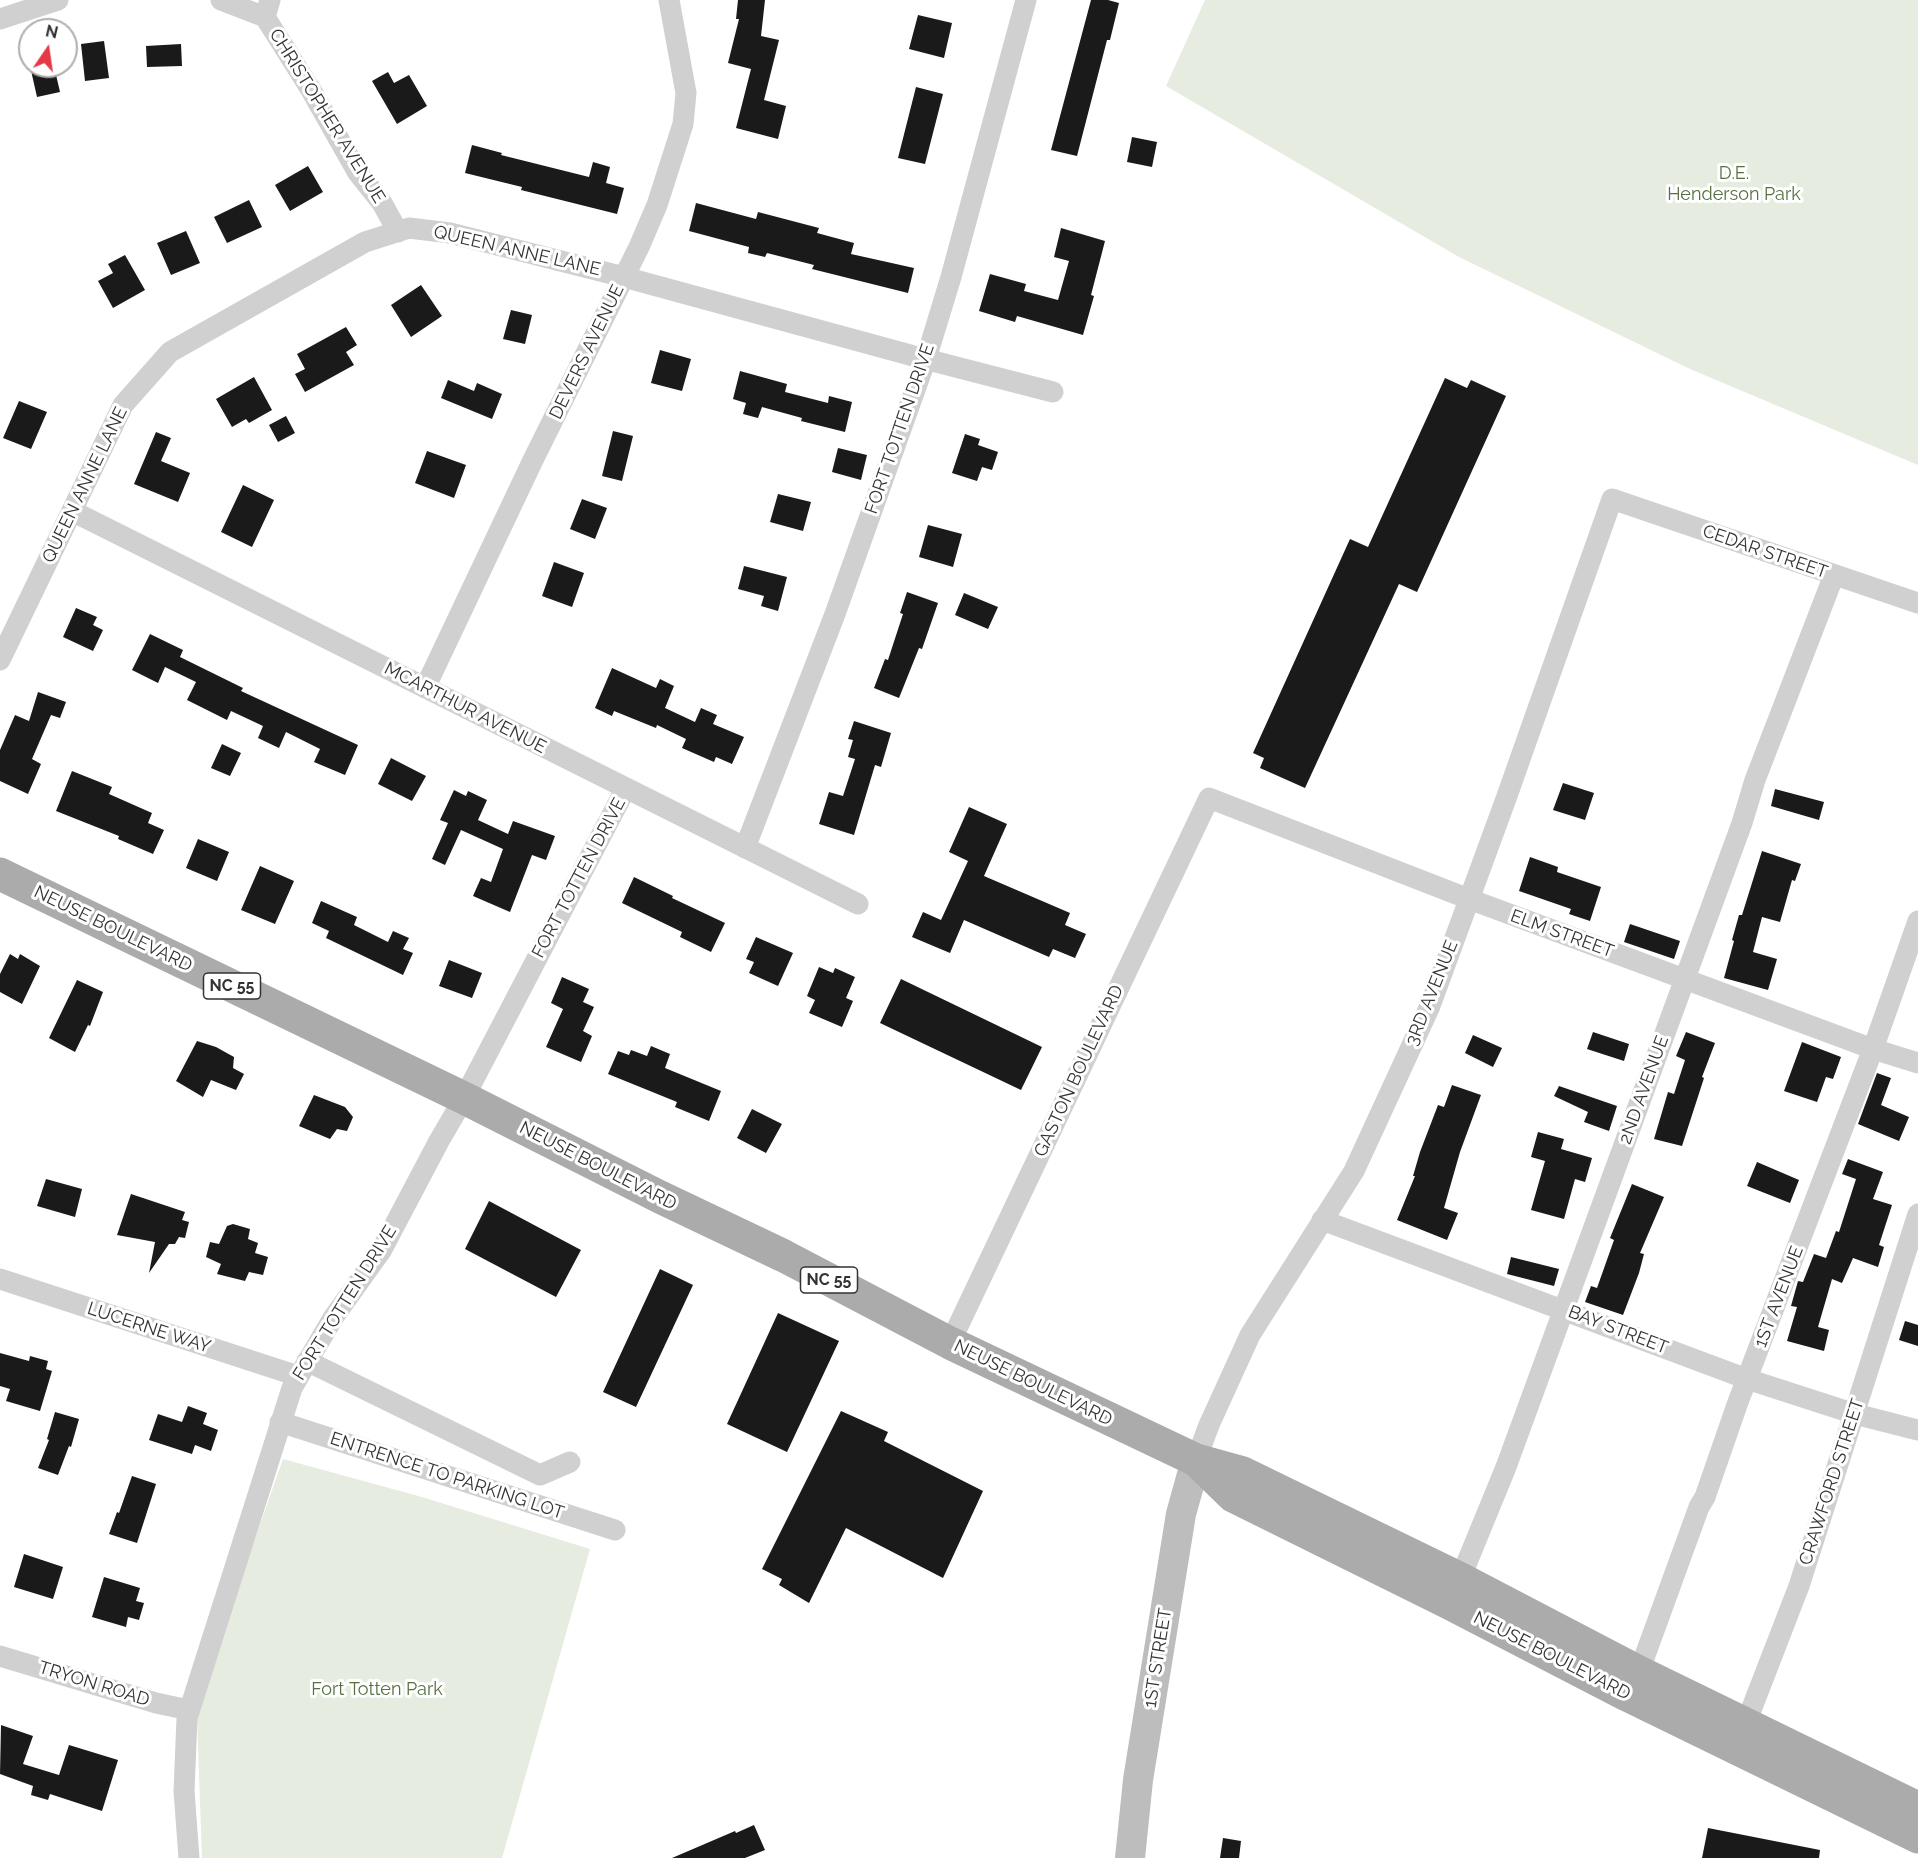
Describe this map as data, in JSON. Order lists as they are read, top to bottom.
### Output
{
  "streets": {
    "main road": ["NEUSE BOULEVARD", "NC 55", "1ST STREET"],
    "street": [
      "CHRISTOPHER AVENUE",
      "QUEEN ANNE LANE",
      "DEVERS AVENUE",
      "FORT TOTTEN DRIVE",
      "CEDAR STREET",
      "MCARTHUR AVENUE",
      "ELM STREET",
      "3RD AVENUE",
      "GASTON BOULEVARD",
      "2ND AVENUE",
      "1ST AVENUE",
      "LUCERNE WAY",
      "BAY STREET",
      "ENTRENCE TO PARKING LOT",
      "CRAWFORD STREET",
      "TRYON ROAD"
    ]
  },
  "crossings": [
    ["CHRISTOPHER AVENUE", "QUEEN ANNE LANE"],
    ["QUEEN ANNE LANE", "DEVERS AVENUE"],
    ["QUEEN ANNE LANE", "FORT TOTTEN DRIVE"],
    ["QUEEN ANNE LANE", "MCARTHUR AVENUE"],
    ["DEVERS AVENUE", "MCARTHUR AVENUE"],
    ["FORT TOTTEN DRIVE", "MCARTHUR AVENUE"],
    ["FORT TOTTEN DRIVE", "NEUSE BOULEVARD"],
    ["FORT TOTTEN DRIVE", "LUCERNE WAY"],
    ["FORT TOTTEN DRIVE", "ENTRENCE TO PARKING LOT"],
    ["FORT TOTTEN DRIVE", "TRYON ROAD"],
    ["CEDAR STREET", "3RD AVENUE"],
    ["CEDAR STREET", "2ND AVENUE"],
    ["NEUSE BOULEVARD", "3RD AVENUE"],
    ["NEUSE BOULEVARD", "GASTON BOULEVARD"],
    ["NEUSE BOULEVARD", "2ND AVENUE"],
    ["NEUSE BOULEVARD", "1ST AVENUE"],
    ["NEUSE BOULEVARD", "CRAWFORD STREET"],
    ["NEUSE BOULEVARD", "1ST STREET"],
    ["ELM STREET", "3RD AVENUE"],
    ["ELM STREET", "GASTON BOULEVARD"],
    ["ELM STREET", "2ND AVENUE"],
    ["ELM STREET", "1ST AVENUE"],
    ["3RD AVENUE", "BAY STREET"],
    ["3RD AVENUE", "1ST STREET"],
    ["2ND AVENUE", "BAY STREET"],
    ["1ST AVENUE", "BAY STREET"],
    ["LUCERNE WAY", "ENTRENCE TO PARKING LOT"],
    ["BAY STREET", "CRAWFORD STREET"]
  ],
  "parks": ["D.E. Henderson Park", "Fort Totten Park"],
  "north": "top"
}
